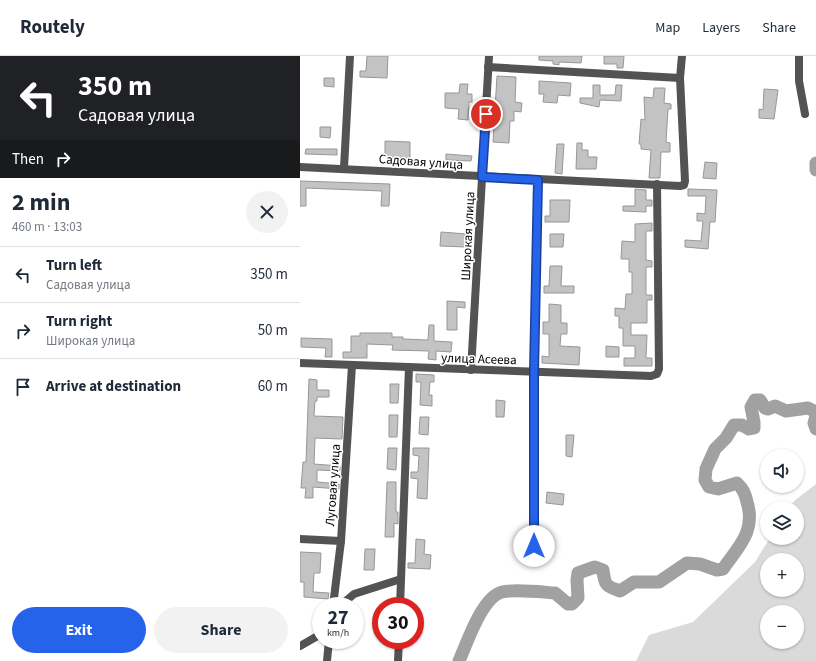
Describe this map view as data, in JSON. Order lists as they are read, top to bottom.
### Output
{
  "streets": {
    "street": [
      "Садовая улица",
      "Широкая улица",
      "улица Асеева",
      "Луговая улица"
    ]
  },
  "crossings": [
    ["Садовая улица", "Широкая улица"],
    ["Садовая улица", "улица Асеева"],
    ["Широкая улица", "улица Асеева"],
    ["улица Асеева", "Луговая улица"]
  ],
  "page": {
    "header": "Routely",
    "nav": ["Map", "Layers", "Share"],
    "turn": ["350 m", "Садовая улица"],
    "then": "Then",
    "heading": ["2 min", "460 m · 13:03"],
    "list": [
      {
        "name": "Turn left",
        "note": "Садовая улица",
        "value": "350 m"
      },
      {
        "name": "Turn right",
        "note": "Широкая улица",
        "value": "50 m"
      },
      {
        "name": "Arrive at destination",
        "value": "60 m"
      }
    ],
    "map_buttons": ["+", "−"],
    "speed": "27 km/h",
    "limit": "30",
    "buttons": ["Exit", "Share"]
  }
}
